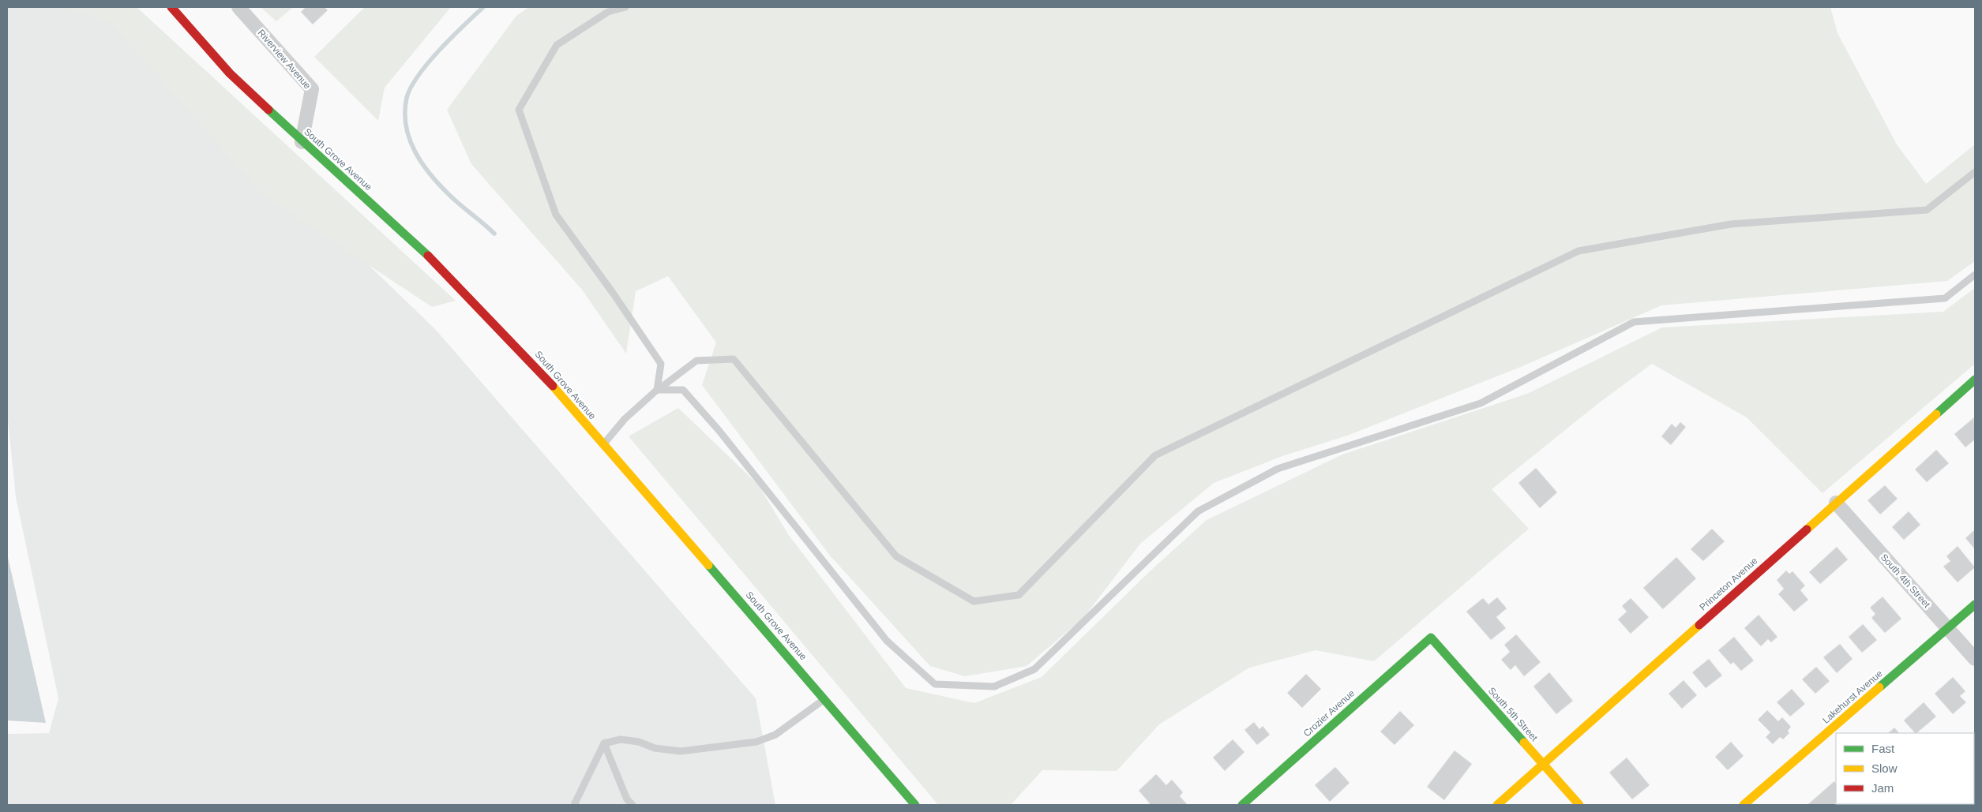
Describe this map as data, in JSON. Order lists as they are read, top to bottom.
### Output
{
  "streets": {
    "street": [
      "Riverview Avenue",
      "South Grove Avenue",
      "South 4th Street",
      "Princeton Avenue",
      "Lakehurst Avenue",
      "Crozier Avenue",
      "South 5th Street"
    ]
  },
  "crossings": [
    ["Riverview Avenue", "South Grove Avenue"],
    ["South 4th Street", "Princeton Avenue"],
    ["South 4th Street", "Lakehurst Avenue"],
    ["Princeton Avenue", "South 5th Street"],
    ["Crozier Avenue", "South 5th Street"]
  ],
  "legend": ["Fast", "Slow", "Jam"]
}
